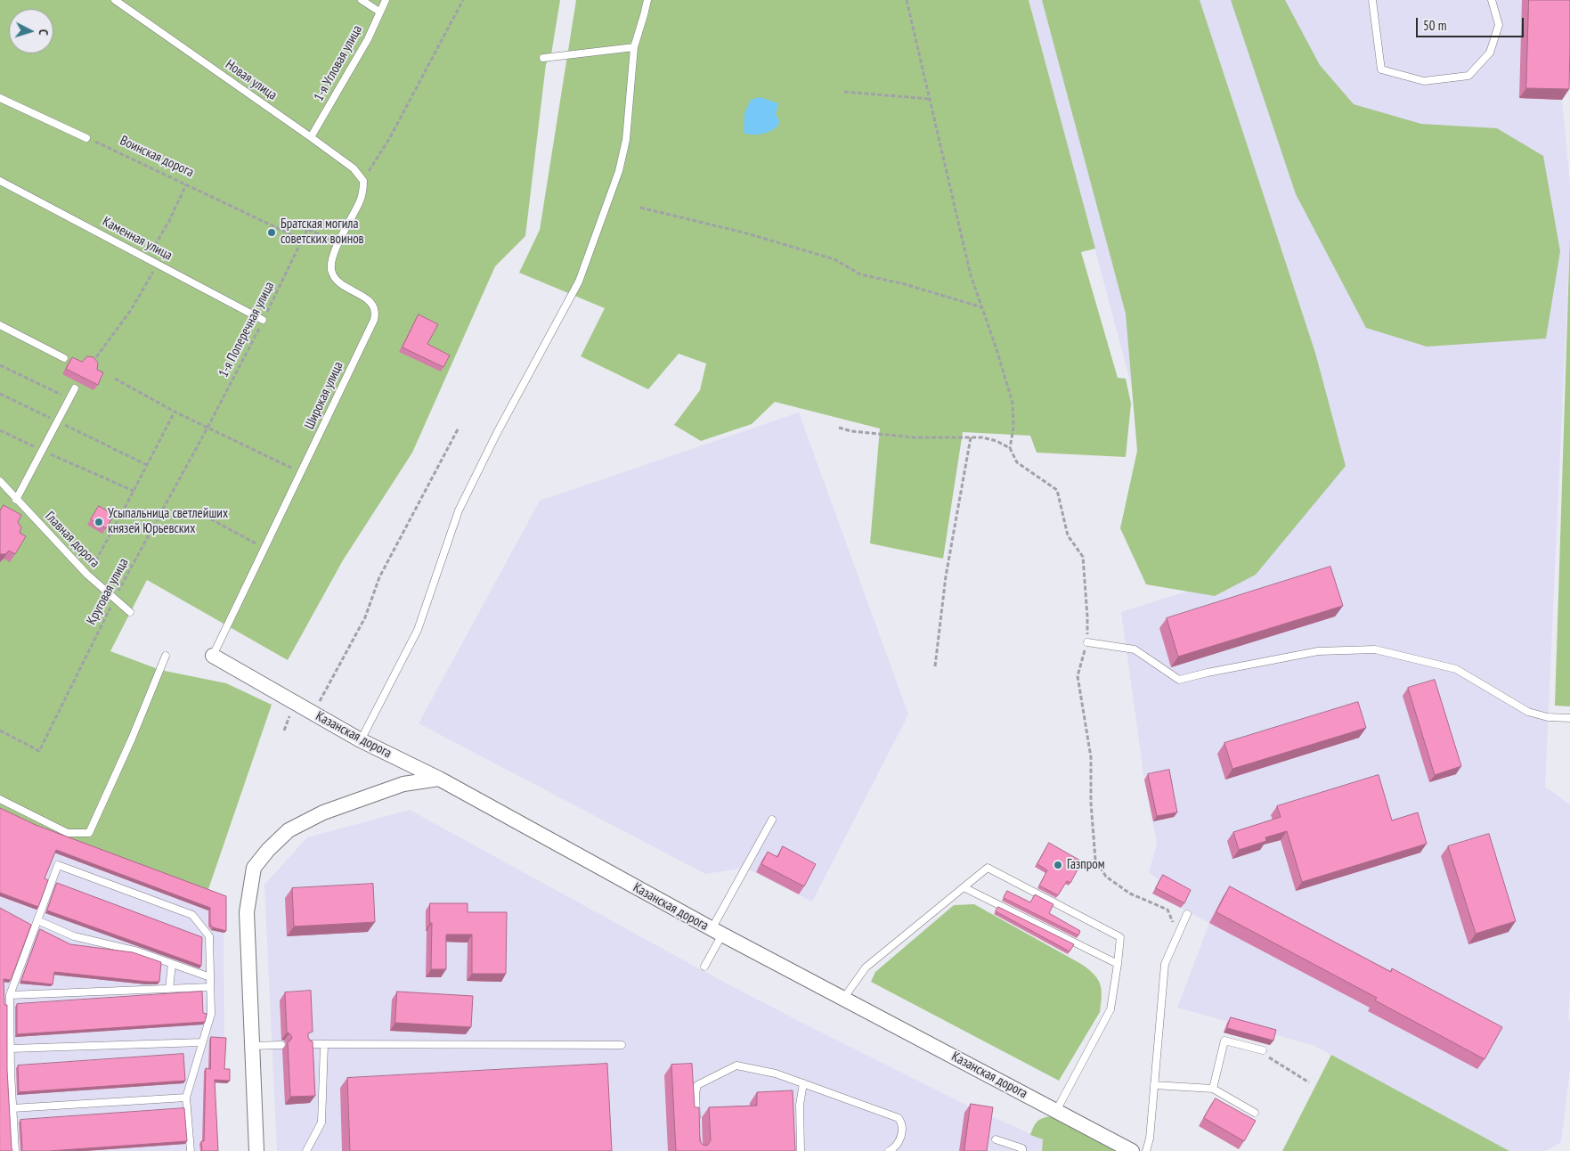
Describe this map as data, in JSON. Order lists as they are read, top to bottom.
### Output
{
  "streets": {
    "street": ["Казанская дорога"],
    "lane": [
      "1-я Угловая улица",
      "Новая улица",
      "Каменная улица",
      "Широкая улица",
      "Главная дорога"
    ],
    "path": ["Воинская дорога", "1-я Поперечная улица", "Круговая улица"]
  },
  "crossings": [
    ["1-я Угловая улица", "Новая улица"],
    ["Новая улица", "Широкая улица"],
    ["Воинская дорога", "1-я Поперечная улица"],
    ["Каменная улица", "1-я Поперечная улица"],
    ["1-я Поперечная улица", "Круговая улица"],
    ["Широкая улица", "Казанская дорога"],
    ["Главная дорога", "Круговая улица"]
  ],
  "places": ["Братская могила советских воинов", "Усыпальница светлейших князей Юрьевских", "Газпром"],
  "scale_bar": "50 m",
  "north": "right"
}
